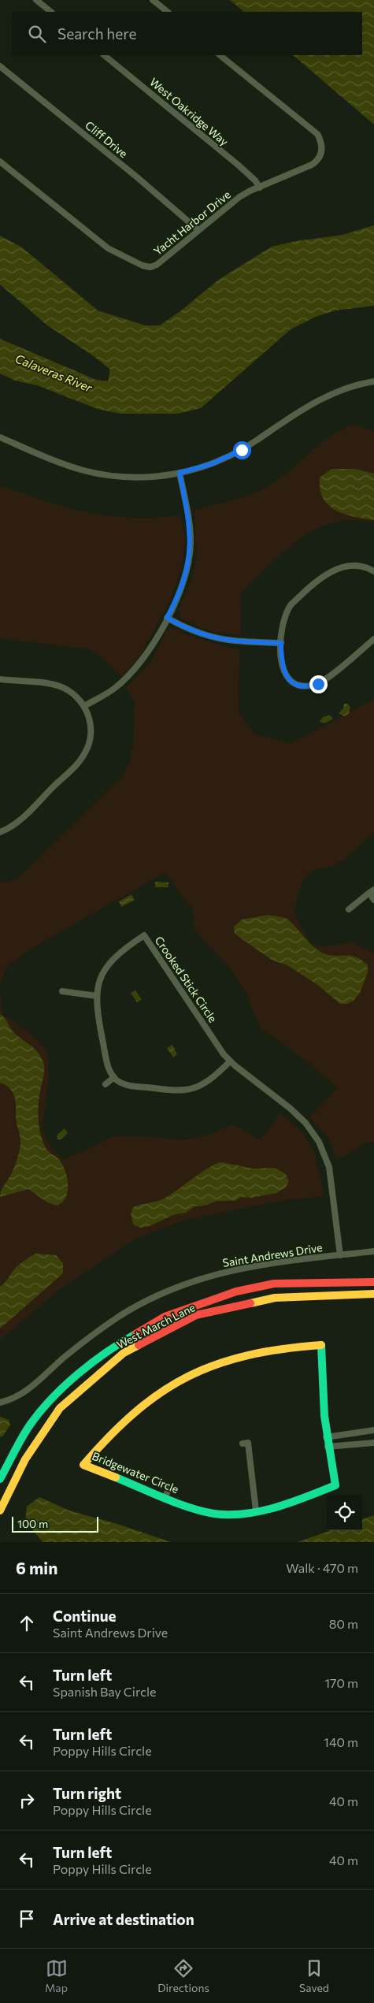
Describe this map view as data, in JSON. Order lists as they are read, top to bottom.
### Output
{
  "streets": {
    "main road": ["West March Lane", "Bridgewater Circle"],
    "street": [
      "West Oakridge Way",
      "Cliff Drive",
      "Yacht Harbor Drive",
      "Crooked Stick Circle",
      "Saint Andrews Drive"
    ]
  },
  "crossings": [
    ["West Oakridge Way", "Yacht Harbor Drive"],
    ["Cliff Drive", "Yacht Harbor Drive"],
    ["Crooked Stick Circle", "Saint Andrews Drive"]
  ],
  "water": ["Calaveras River"],
  "scale_bar": "100 m",
  "page": {
    "search": "Search here",
    "scale": "100 m",
    "heading": ["6 min", "Walk · 470 m"],
    "list": [
      ["Continue", "Saint Andrews Drive", "80 m"],
      ["Turn left", "Spanish Bay Circle", "170 m"],
      ["Turn left", "Poppy Hills Circle", "140 m"],
      ["Turn right", "Poppy Hills Circle", "40 m"],
      ["Turn left", "Poppy Hills Circle", "40 m"],
      "Arrive at destination"
    ],
    "nav": ["Map", "Directions", "Saved"]
  }
}
